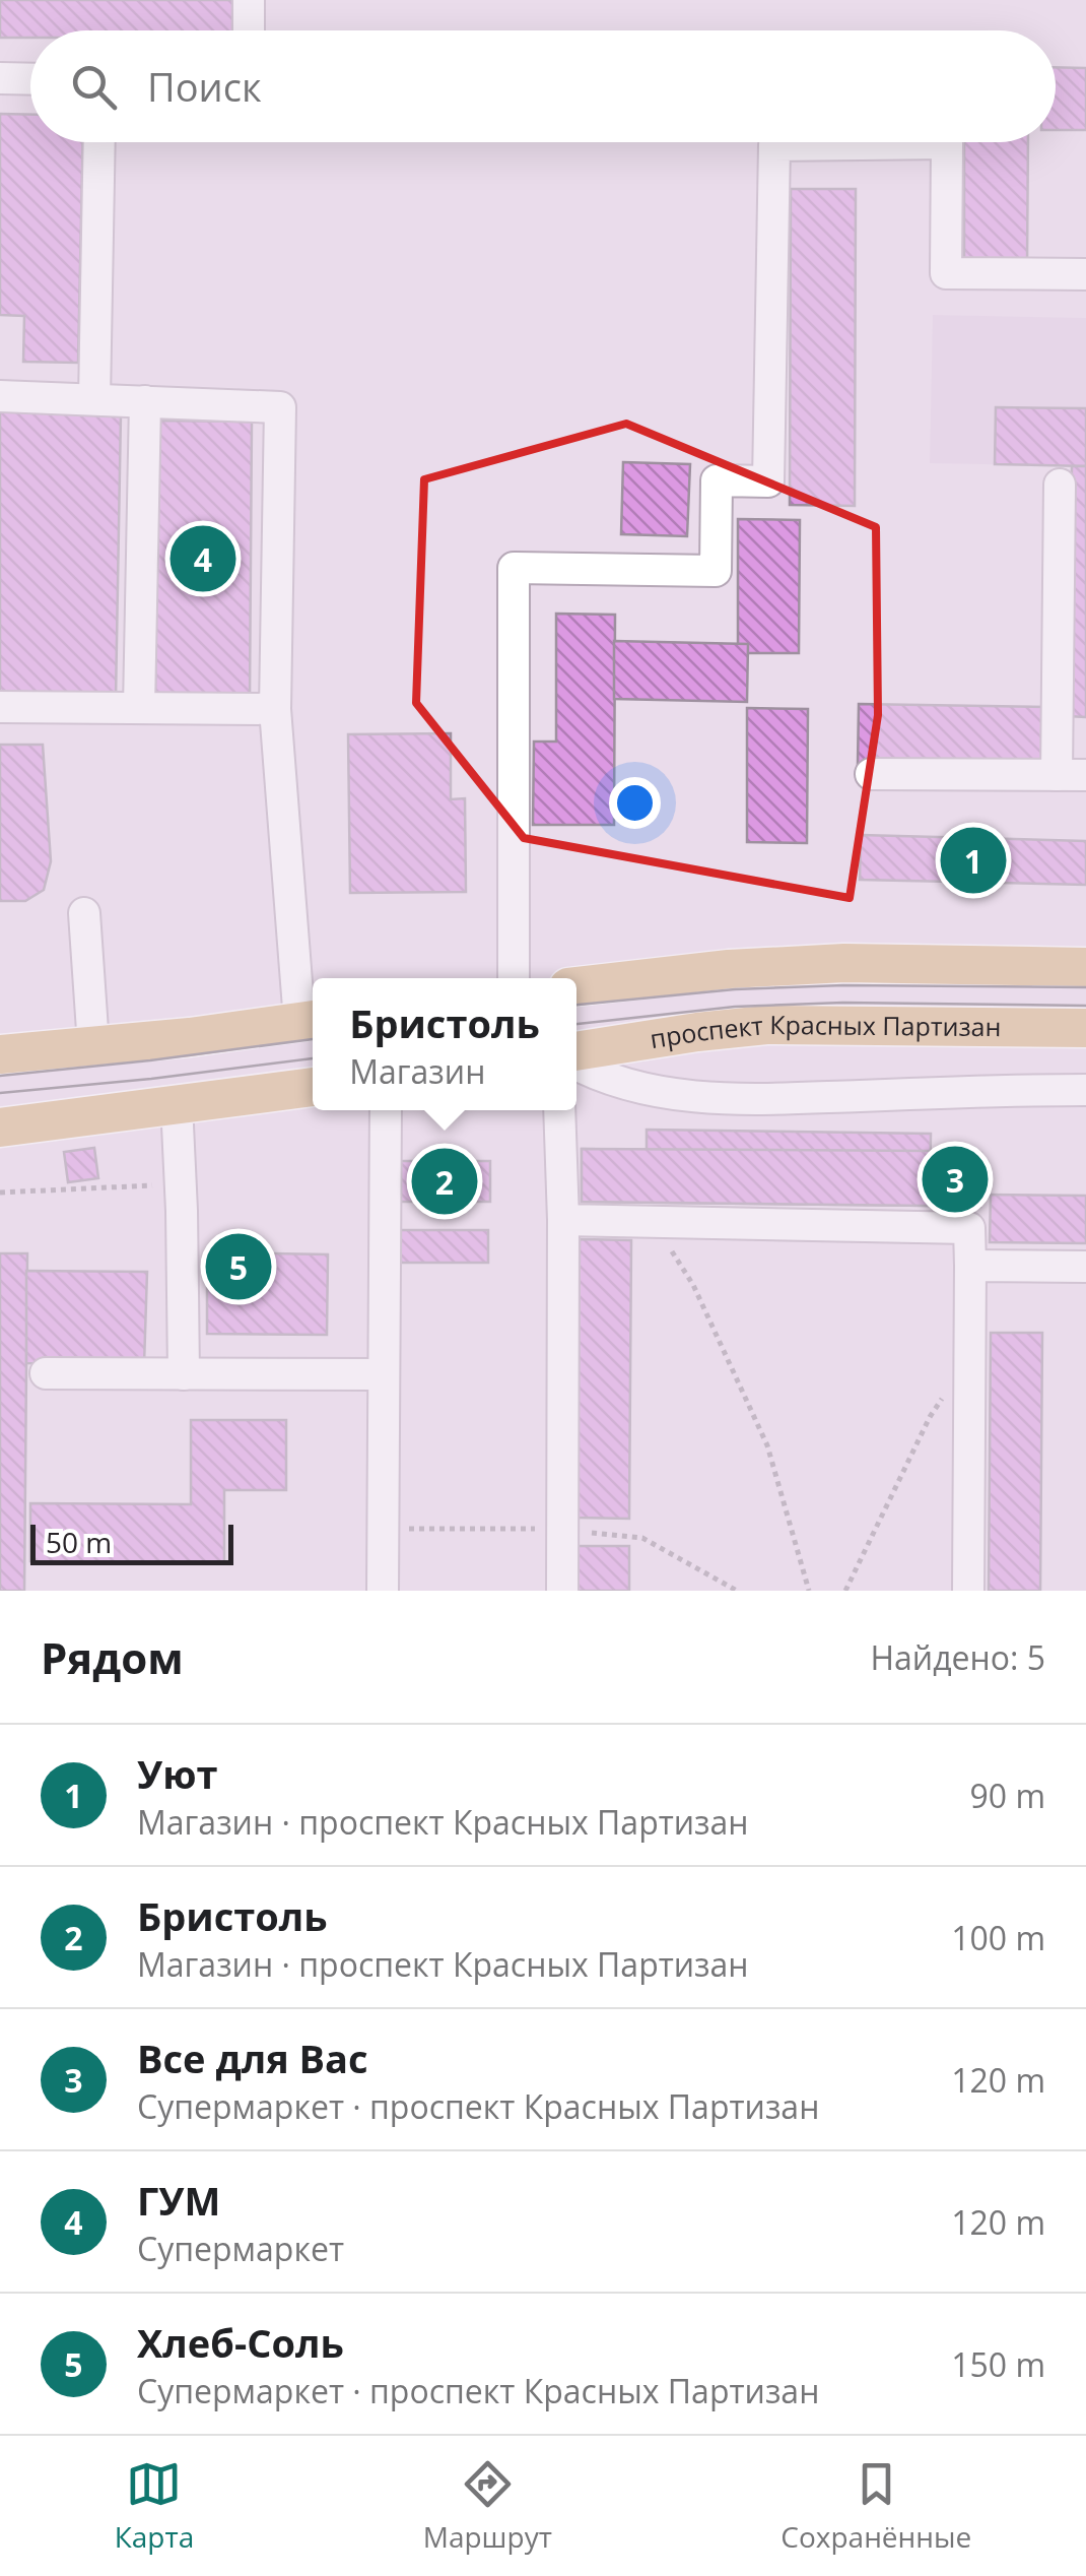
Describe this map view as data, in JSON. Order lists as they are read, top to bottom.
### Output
{
  "streets": {
    "main road": ["проспект Красных Партизан"]
  },
  "scale_bar": "50 m",
  "page": {
    "search": "Поиск",
    "pins": [
      "4",
      "1",
      "3",
      "2",
      "5"
    ],
    "popup": ["Бристоль", "Магазин"],
    "scale": "50 m",
    "heading": ["Рядом", "Найдено: 5"],
    "list": [
      {
        "mark": "1",
        "name": "Уют",
        "note": "Магазин · проспект Красных Партизан",
        "value": "90 m"
      },
      {
        "mark": "2",
        "name": "Бристоль",
        "note": "Магазин · проспект Красных Партизан",
        "value": "100 m"
      },
      {
        "mark": "3",
        "name": "Все для Вас",
        "note": "Супермаркет · проспект Красных Партизан",
        "value": "120 m"
      },
      {
        "mark": "4",
        "name": "ГУМ",
        "note": "Супермаркет",
        "value": "120 m"
      },
      {
        "mark": "5",
        "name": "Хлеб-Соль",
        "note": "Супермаркет · проспект Красных Партизан",
        "value": "150 m"
      }
    ],
    "nav": ["Карта", "Маршрут", "Сохранённые"]
  }
}
